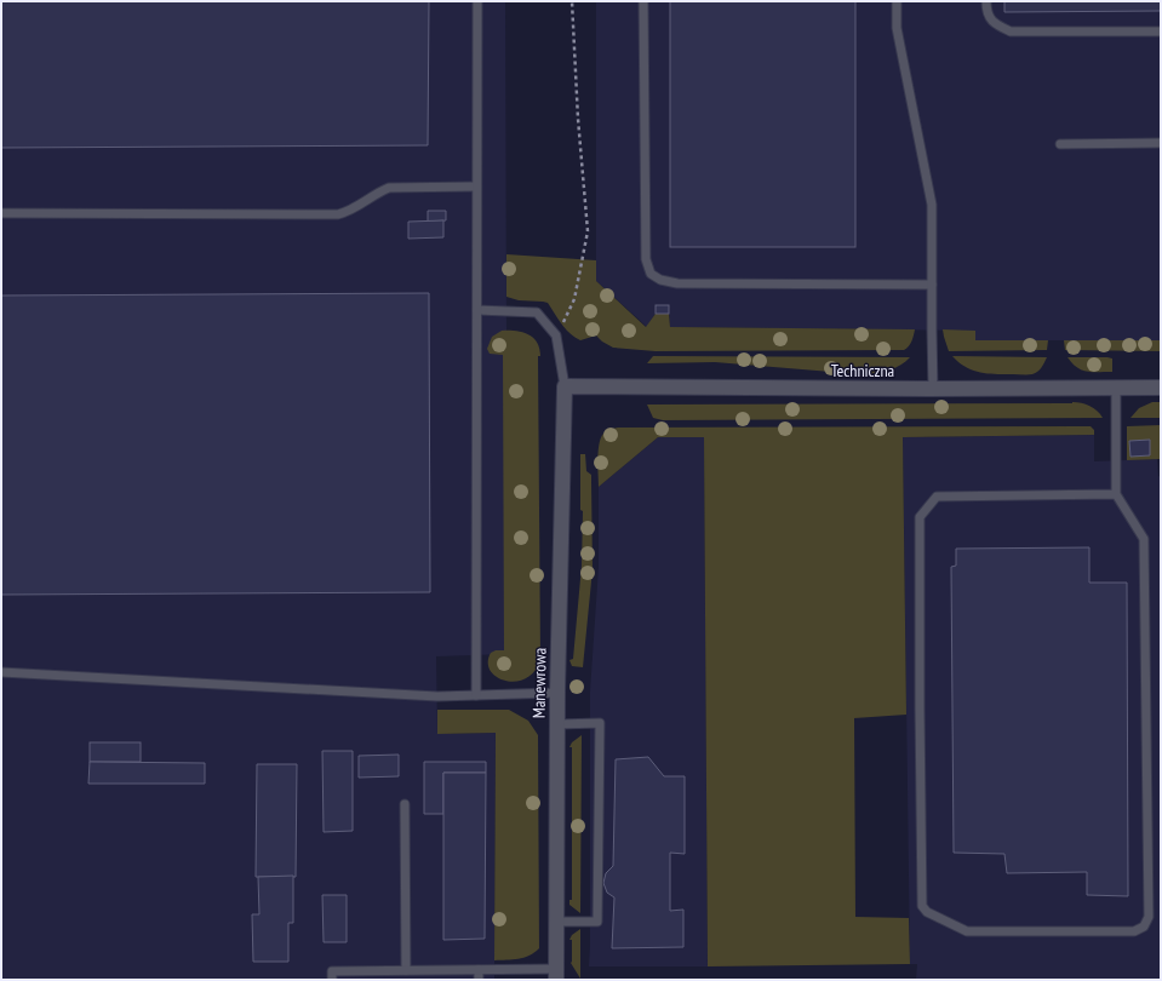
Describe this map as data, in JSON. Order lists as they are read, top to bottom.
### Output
{
  "streets": {
    "street": ["Techniczna", "Manewrowa"]
  },
  "crossings": [
    ["Techniczna", "Manewrowa"]
  ]
}
